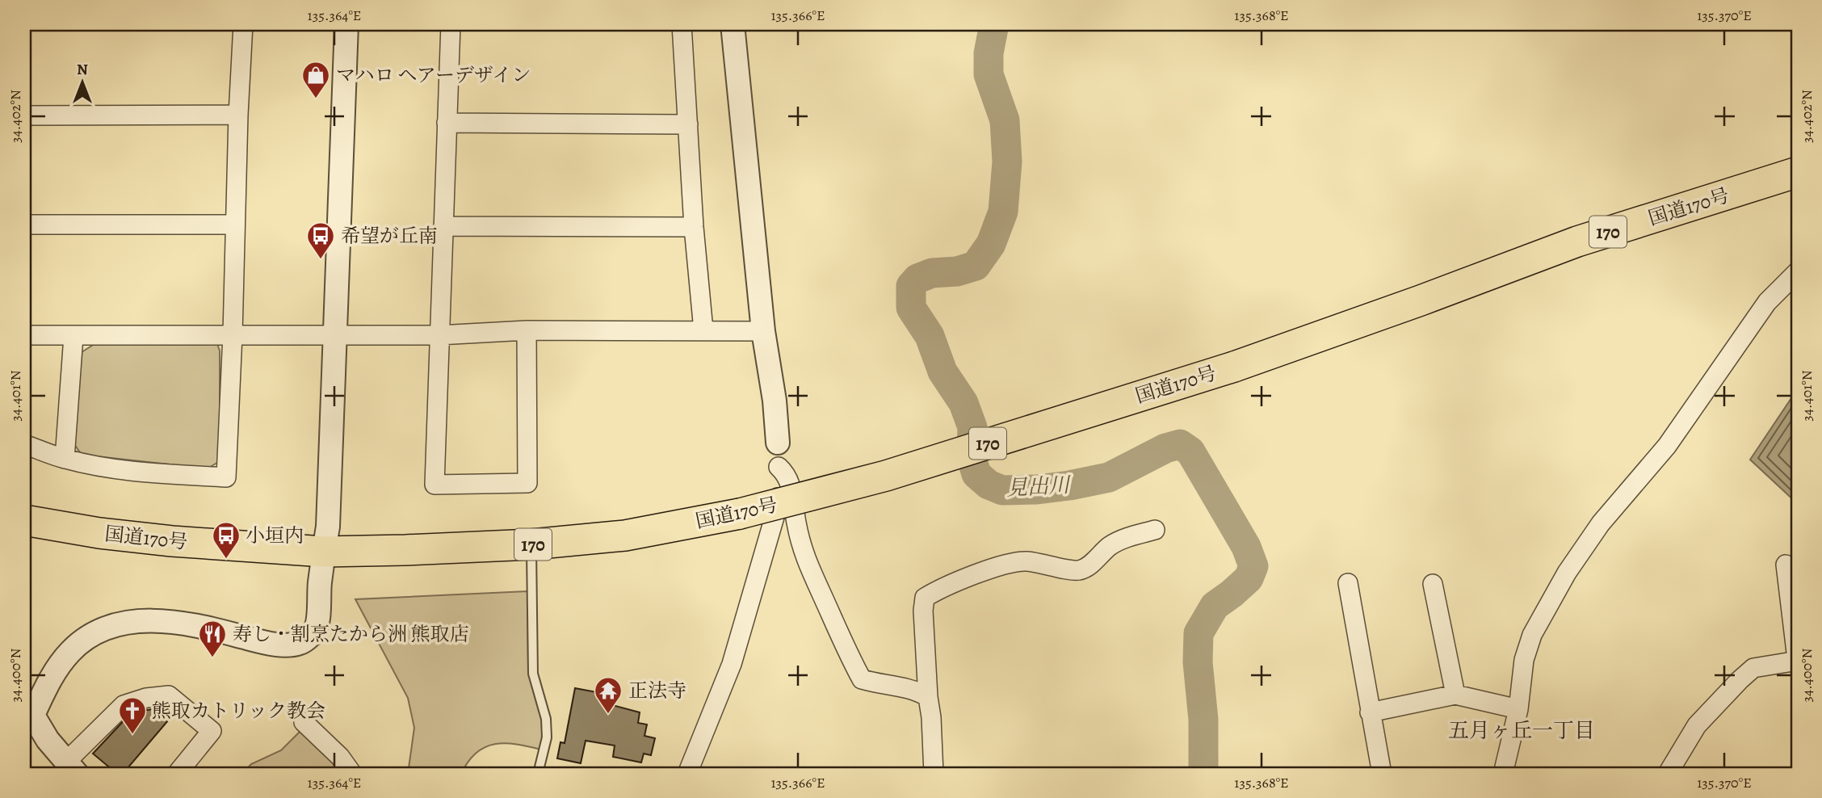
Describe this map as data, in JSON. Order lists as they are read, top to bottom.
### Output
{
  "streets": {
    "highway": ["国道170号", "170"]
  },
  "districts": ["五月ヶ丘一丁目"],
  "water": ["見出川"],
  "places": {
    "shop": ["マハロ ヘアーデザイン"],
    "bus stop": ["希望が丘南", "小垣内"],
    "restaurant": ["寿し・割烹たから洲 熊取店"],
    "temple": ["正法寺"],
    "church": ["熊取カトリック教会"]
  },
  "north": "top",
  "coordinates": [
    "135.364°E",
    "135.366°E",
    "135.368°E",
    "135.370°E",
    "34.402°N",
    "34.401°N",
    "34.400°N"
  ]
}
